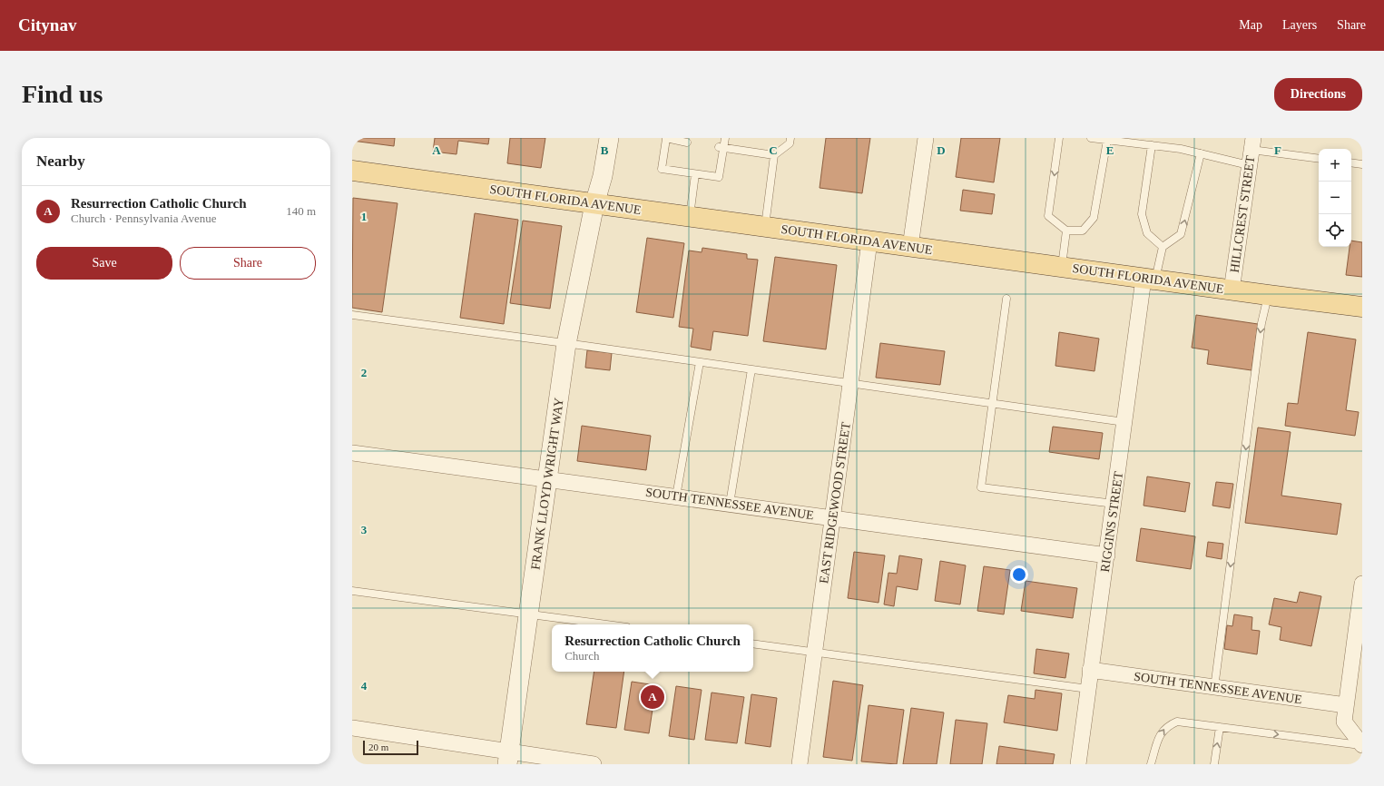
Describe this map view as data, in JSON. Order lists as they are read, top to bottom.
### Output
{
  "streets": {
    "main road": ["SOUTH FLORIDA AVENUE"],
    "street": [
      "HILLCREST STREET",
      "FRANK LLOYD WRIGHT WAY",
      "EAST RIDGEWOOD STREET",
      "SOUTH TENNESSEE AVENUE",
      "RIGGINS STREET"
    ]
  },
  "crossings": [
    ["SOUTH FLORIDA AVENUE", "HILLCREST STREET"],
    ["SOUTH FLORIDA AVENUE", "FRANK LLOYD WRIGHT WAY"],
    ["SOUTH FLORIDA AVENUE", "EAST RIDGEWOOD STREET"],
    ["SOUTH FLORIDA AVENUE", "RIGGINS STREET"],
    ["FRANK LLOYD WRIGHT WAY", "SOUTH TENNESSEE AVENUE"],
    ["EAST RIDGEWOOD STREET", "SOUTH TENNESSEE AVENUE"],
    ["SOUTH TENNESSEE AVENUE", "RIGGINS STREET"]
  ],
  "scale_bar": "20 m",
  "page": {
    "header": "Citynav",
    "nav": ["Map", "Layers", "Share"],
    "buttons": [
      "Directions",
      ["Save", "Share"]
    ],
    "title": "Find us",
    "heading": "Nearby",
    "map_buttons": ["+", "−"],
    "list": [
      {
        "mark": "A",
        "name": "Resurrection Catholic Church",
        "note": "Church · Pennsylvania Avenue",
        "value": "140 m"
      }
    ],
    "popup": ["Resurrection Catholic Church", "Church"],
    "pins": "A",
    "scale": "20 m"
  },
  "grid": {
    "columns": [
      "A",
      "B",
      "C",
      "D",
      "E",
      "F"
    ],
    "rows": [
      "1",
      "2",
      "3",
      "4"
    ]
  }
}
